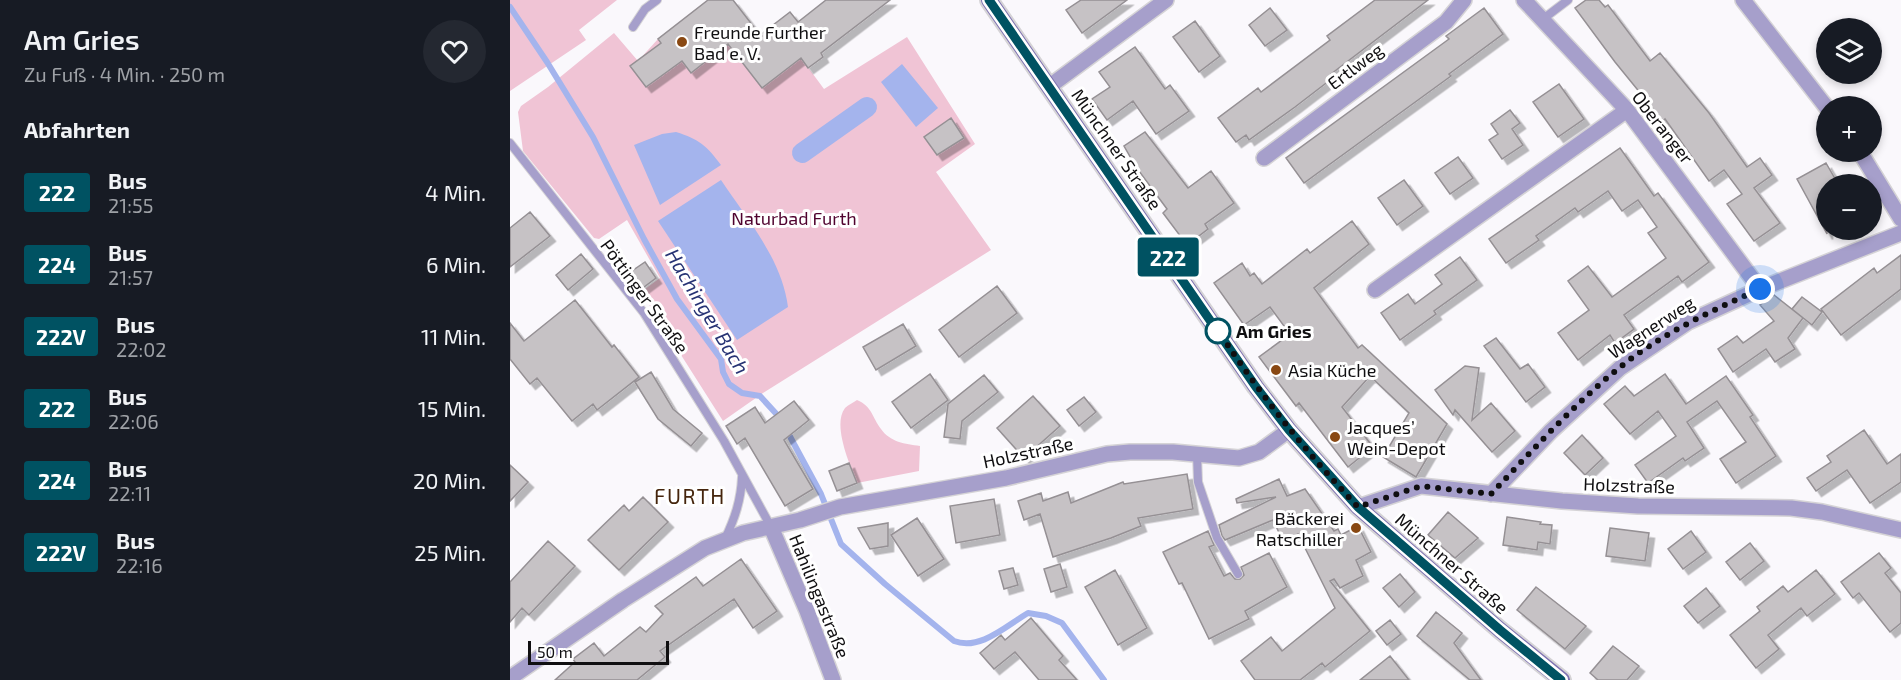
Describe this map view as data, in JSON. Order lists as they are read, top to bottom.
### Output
{
  "streets": {
    "main road": ["Münchner Straße"],
    "street": [
      "Ertlweg",
      "Oberanger",
      "Wagnerweg",
      "Holzstraße",
      "Hahilingastraße"
    ],
    "lane": ["Pöttinger Straße"]
  },
  "crossings": [
    ["Oberanger", "Wagnerweg"],
    ["Münchner Straße", "Holzstraße"],
    ["Pöttinger Straße", "Holzstraße"],
    ["Pöttinger Straße", "Hahilingastraße"],
    ["Wagnerweg", "Holzstraße"],
    ["Holzstraße", "Hahilingastraße"]
  ],
  "districts": ["FURTH"],
  "water": ["Hachinger Bach"],
  "parks": ["Naturbad Furth"],
  "places": [
    "Freunde Further Bad e. V.",
    "Am Gries",
    "Asia Küche",
    "Jacques’ Wein-Depot",
    "Bäckerei Ratschiller"
  ],
  "lines": ["bus line 222"],
  "scale_bar": "50 m",
  "page": {
    "heading": [
      ["Am Gries", "Zu Fuß · 4 Min. · 250 m"],
      "Abfahrten"
    ],
    "on_map": "222",
    "map_buttons": ["+", "−"],
    "list": [
      {
        "mark": "222",
        "name": "Bus",
        "note": "21:55",
        "value": "4 Min."
      },
      {
        "mark": "224",
        "name": "Bus",
        "note": "21:57",
        "value": "6 Min."
      },
      {
        "mark": "222V",
        "name": "Bus",
        "note": "22:02",
        "value": "11 Min."
      },
      {
        "mark": "222",
        "name": "Bus",
        "note": "22:06",
        "value": "15 Min."
      },
      {
        "mark": "224",
        "name": "Bus",
        "note": "22:11",
        "value": "20 Min."
      },
      {
        "mark": "222V",
        "name": "Bus",
        "note": "22:16",
        "value": "25 Min."
      }
    ],
    "scale": "50 m"
  }
}
